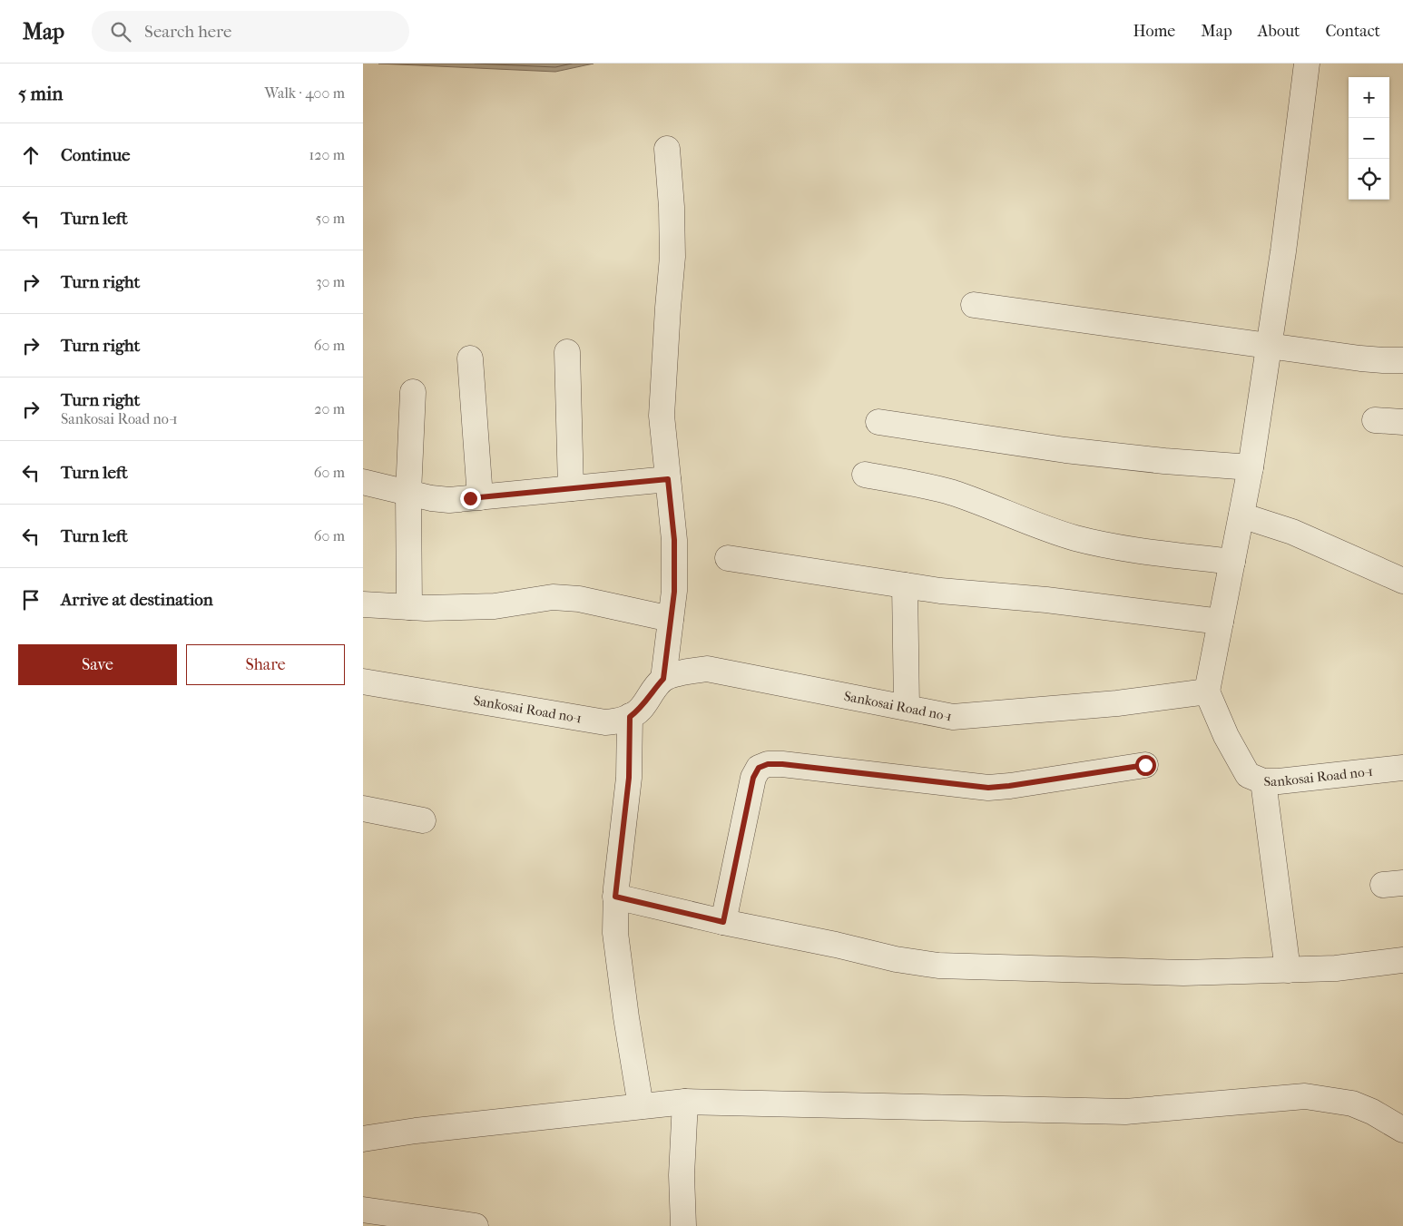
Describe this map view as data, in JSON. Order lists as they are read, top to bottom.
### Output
{
  "streets": {
    "street": ["Sankosai Road no-1"]
  },
  "page": {
    "header": "Map",
    "search": "Search here",
    "nav": [
      "Home",
      "Map",
      "About",
      "Contact"
    ],
    "heading": ["5 min", "Walk · 400 m"],
    "map_buttons": ["+", "−"],
    "list": [
      ["Continue", "120 m"],
      ["Turn left", "50 m"],
      ["Turn right", "30 m"],
      ["Turn right", "60 m"],
      ["Turn right", "Sankosai Road no-1", "20 m"],
      ["Turn left", "60 m"],
      ["Turn left", "60 m"],
      "Arrive at destination"
    ],
    "buttons": ["Save", "Share"]
  }
}
